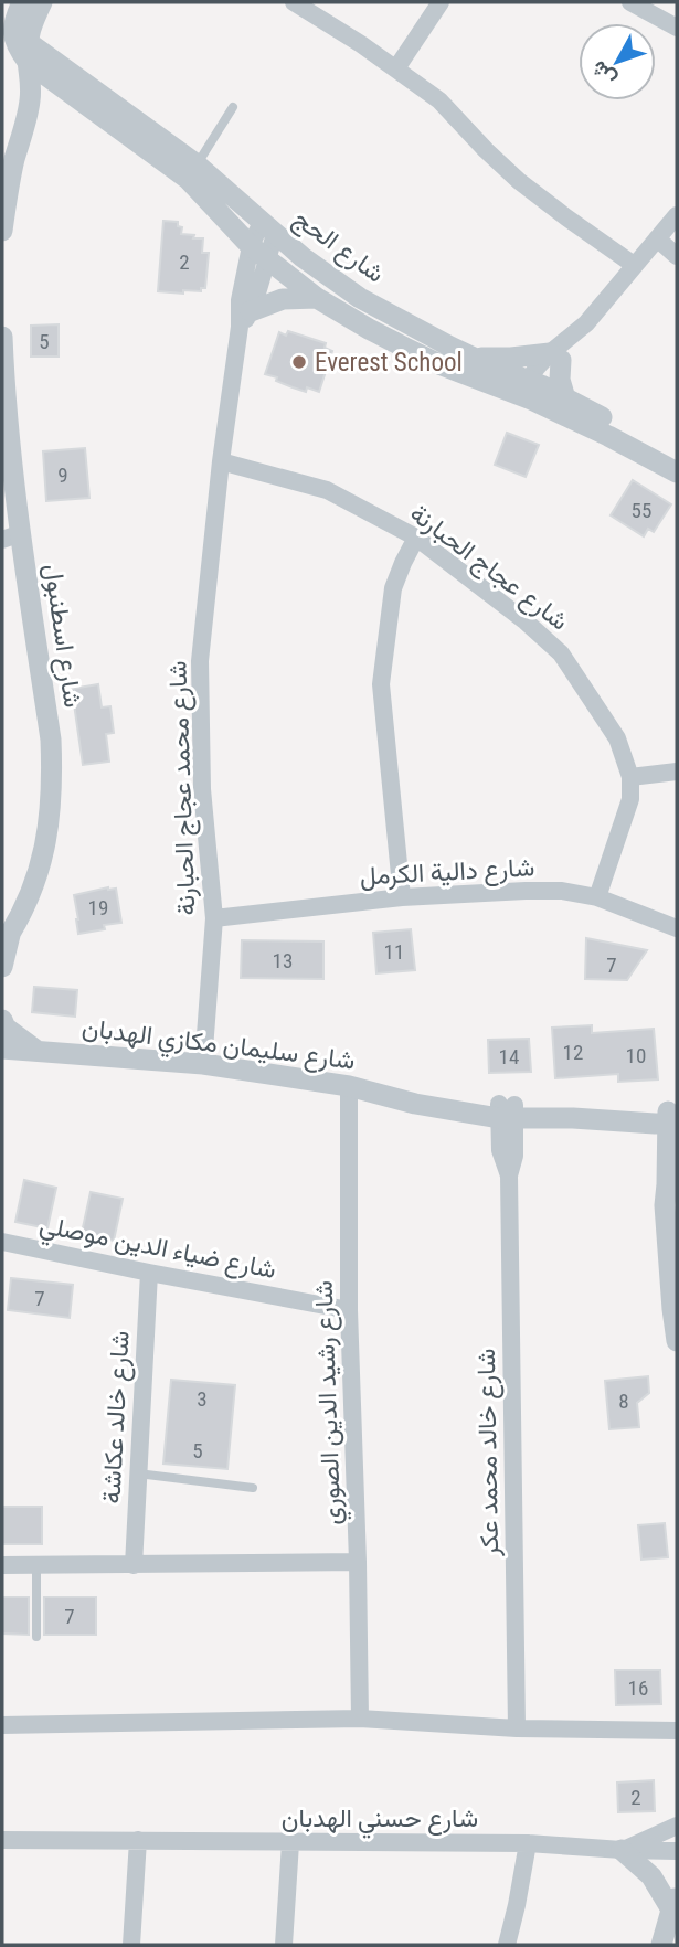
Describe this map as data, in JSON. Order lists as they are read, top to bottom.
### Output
{
  "streets": {
    "street": [
      "شارع الحج",
      "شارع عجاج الحبارنة",
      "شارع اسطنبول",
      "شارع محمد عجاج الحبارنة",
      "شارع دالية الكرمل",
      "شارع سليمان مكازي الهدبان",
      "شارع ضياء الدين موصلي",
      "شارع رشيد الدين الصوري",
      "شارع خالد عكاشة",
      "شارع خالد محمد عكر",
      "شارع حسني الهدبان"
    ]
  },
  "crossings": [
    ["شارع الحج", "شارع محمد عجاج الحبارنة"],
    ["شارع عجاج الحبارنة", "شارع محمد عجاج الحبارنة"],
    ["شارع عجاج الحبارنة", "شارع دالية الكرمل"],
    ["شارع محمد عجاج الحبارنة", "شارع دالية الكرمل"],
    ["شارع محمد عجاج الحبارنة", "شارع سليمان مكازي الهدبان"],
    ["شارع سليمان مكازي الهدبان", "شارع رشيد الدين الصوري"],
    ["شارع سليمان مكازي الهدبان", "شارع خالد محمد عكر"],
    ["شارع ضياء الدين موصلي", "شارع رشيد الدين الصوري"],
    ["شارع ضياء الدين موصلي", "شارع خالد عكاشة"]
  ],
  "places": ["Everest School"],
  "house_numbers": [
    "2",
    "5",
    "9",
    "55",
    "19",
    "11",
    "13",
    "7",
    "12",
    "10",
    "14",
    "7",
    "3",
    "8",
    "5",
    "7",
    "16",
    "2"
  ],
  "north": "bottom left"
}
